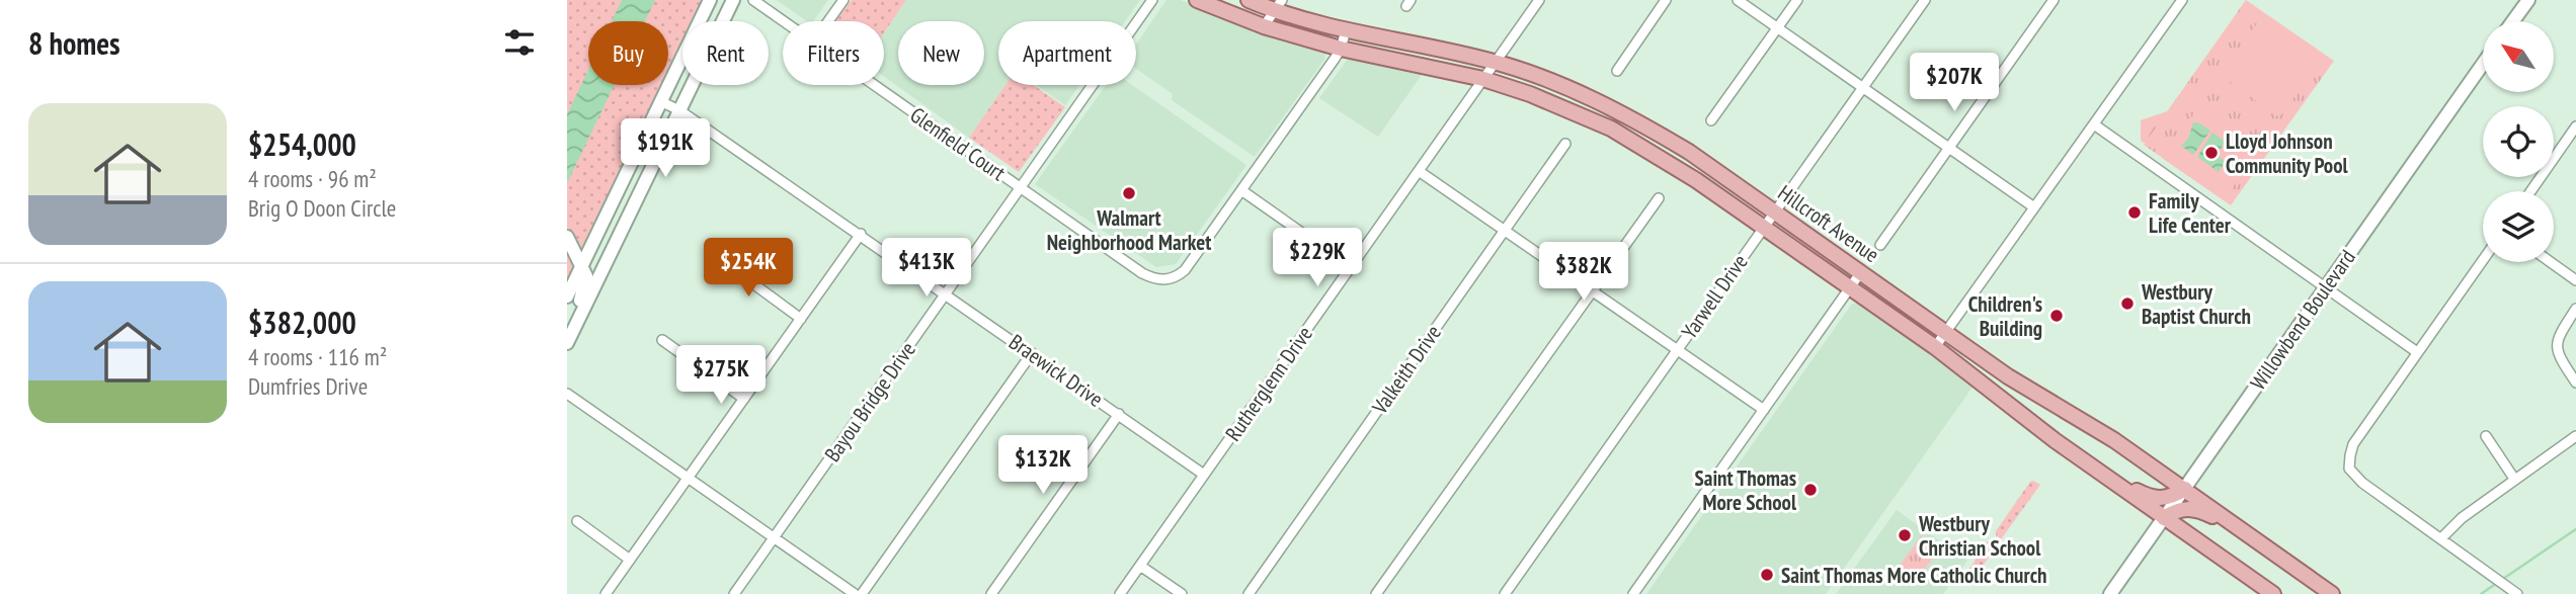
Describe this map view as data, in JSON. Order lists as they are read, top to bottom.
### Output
{
  "streets": {
    "main road": ["Hillcroft Avenue", "Willowbend Boulevard"],
    "street": [
      "Glenfield Court",
      "Yarwell Drive",
      "Valkeith Drive",
      "Braewick Drive",
      "Rutherglenn Drive",
      "Bayou Bridge Drive"
    ]
  },
  "crossings": [
    ["Glenfield Court", "Bayou Bridge Drive"],
    ["Hillcroft Avenue", "Yarwell Drive"],
    ["Hillcroft Avenue", "Willowbend Boulevard"],
    ["Hillcroft Avenue", "Rutherglenn Drive"],
    ["Braewick Drive", "Rutherglenn Drive"],
    ["Braewick Drive", "Bayou Bridge Drive"]
  ],
  "places": [
    "Lloyd Johnson Community Pool",
    "Walmart Neighborhood Market",
    "Family Life Center",
    "Westbury Baptist Church",
    "Children's Building",
    "Saint Thomas More School",
    "Westbury Christian School",
    "Saint Thomas More Catholic Church"
  ],
  "north": "top left",
  "page": {
    "heading": "8 homes",
    "chip": [
      "Buy",
      "Rent",
      "Filters",
      "New",
      "Apartment"
    ],
    "price": [
      "$207K",
      "$191K",
      "$229K",
      "$254K",
      "$413K",
      "$382K",
      "$275K",
      "$132K"
    ],
    "list": [
      {
        "name": "$254,000",
        "note": "4 rooms · 96 m² · Brig O Doon Circle"
      },
      {
        "name": "$382,000",
        "note": "4 rooms · 116 m² · Dumfries Drive"
      }
    ]
  }
}
